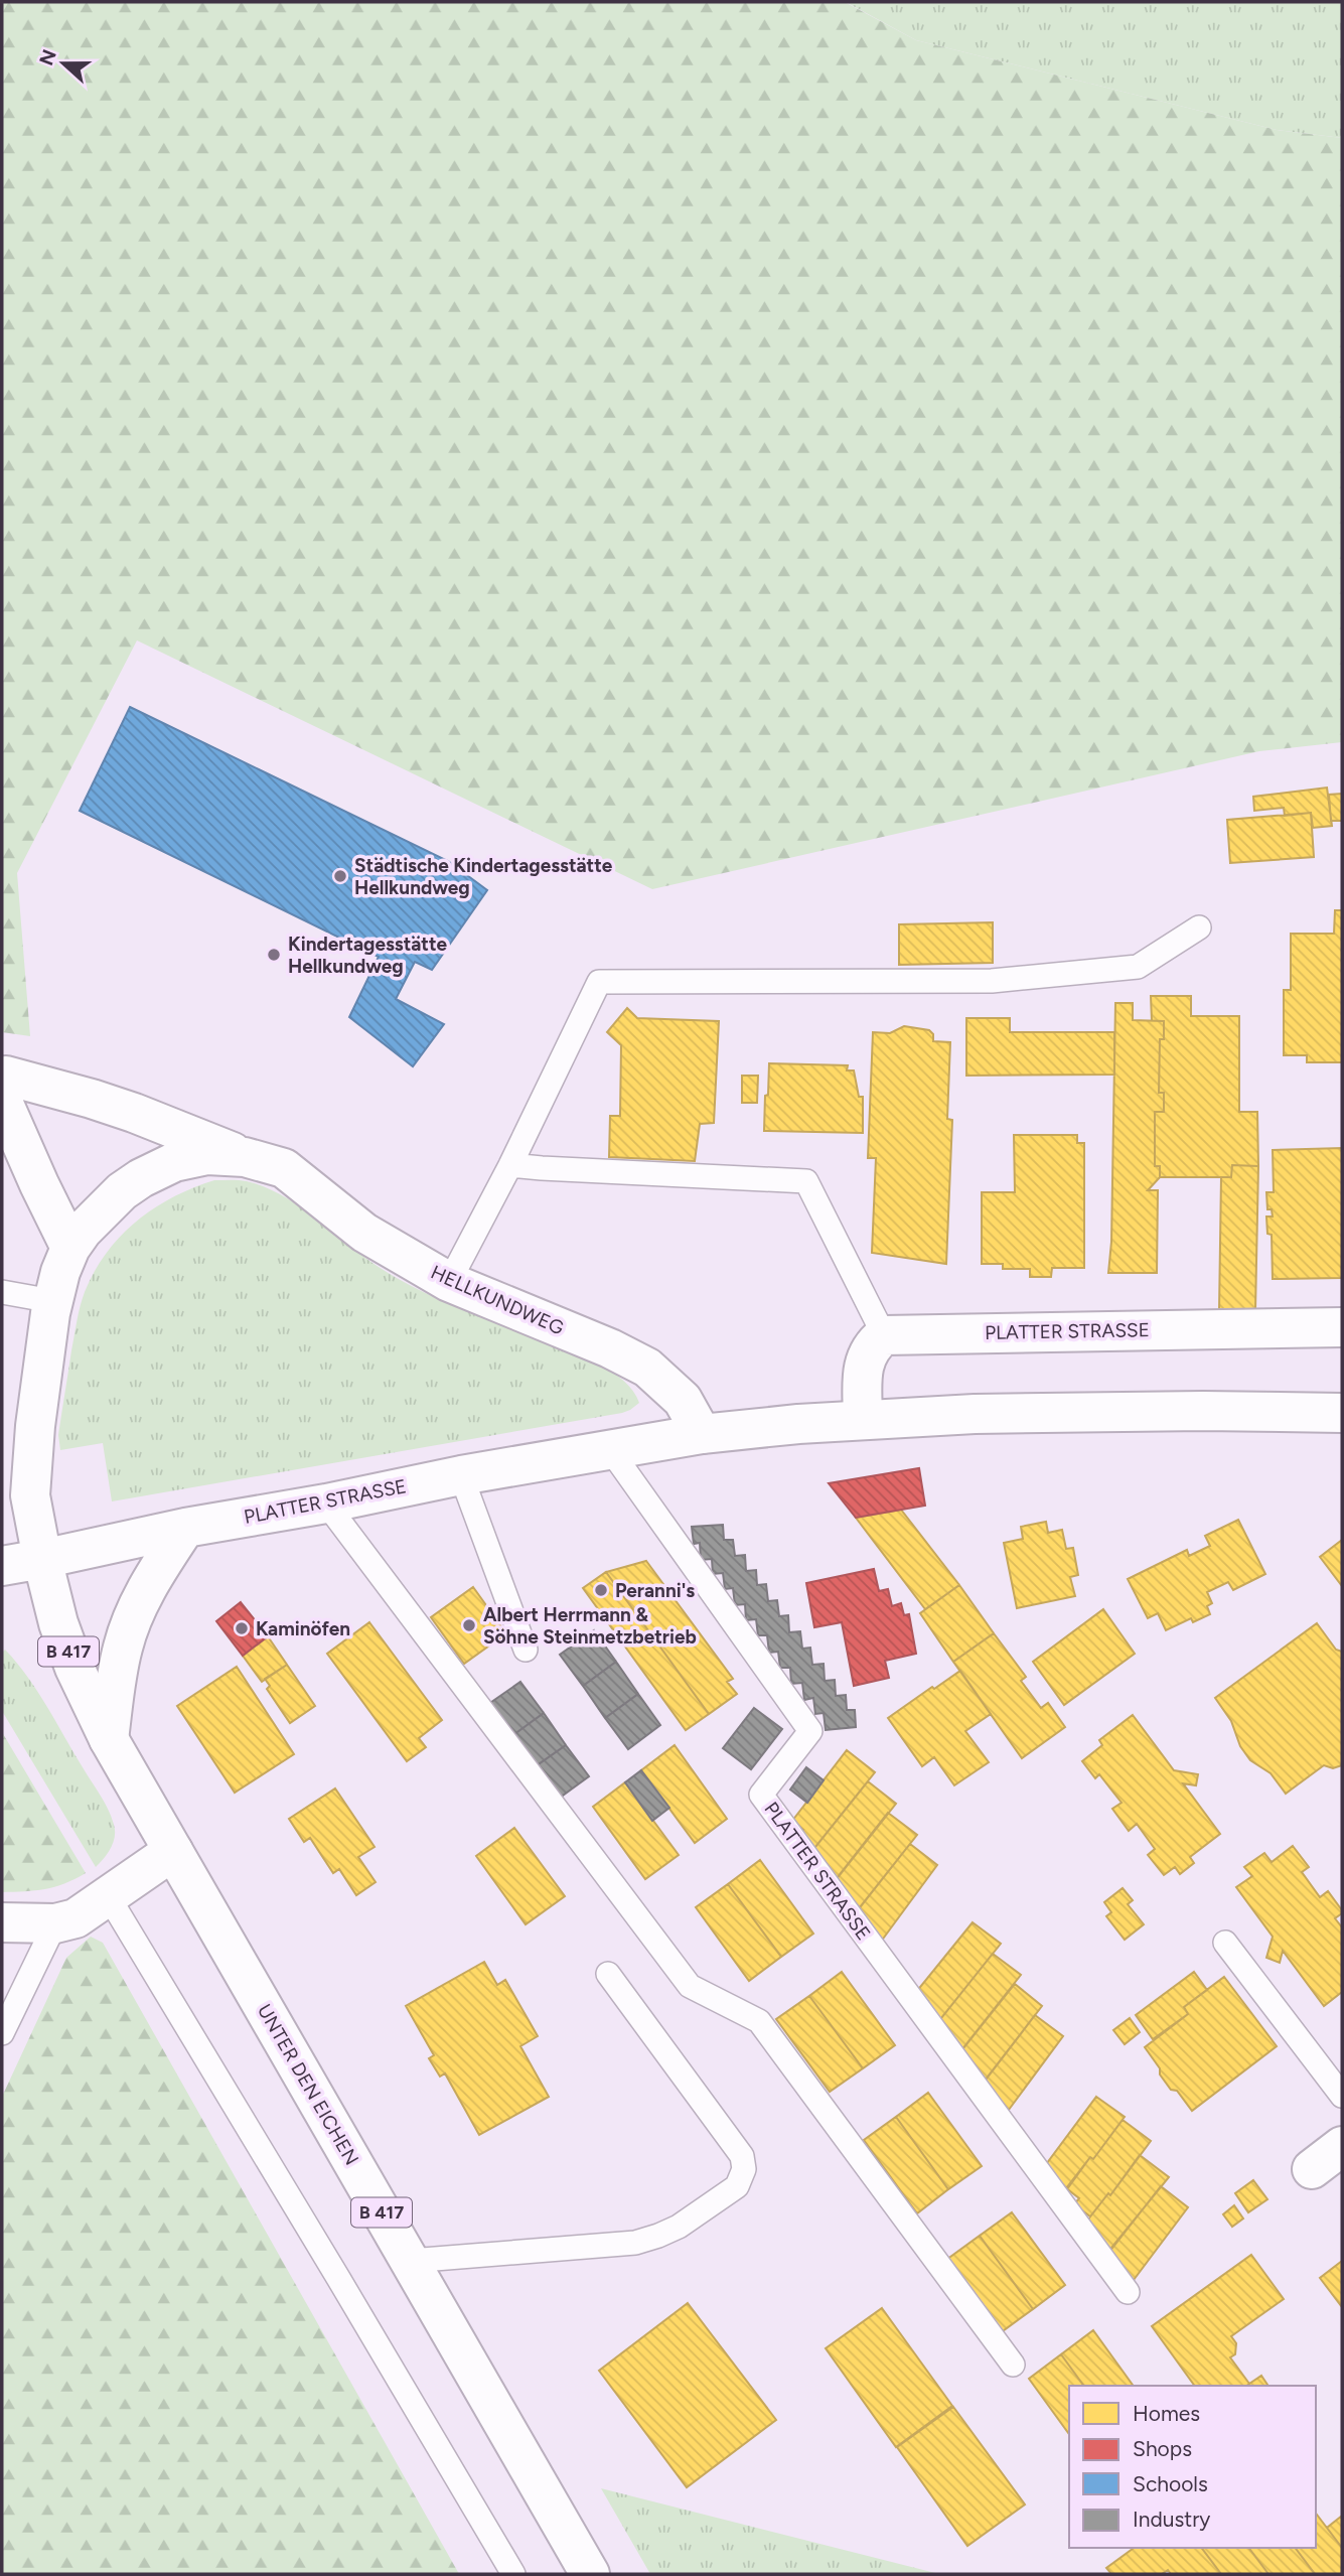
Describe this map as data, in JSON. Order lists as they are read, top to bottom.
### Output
{
  "streets": {
    "main road": [
      "HELLKUNDWEG",
      "PLATTER STRASSE",
      "B 417",
      "UNTER DEN EICHEN"
    ]
  },
  "crossings": [
    ["HELLKUNDWEG", "PLATTER STRASSE"],
    ["HELLKUNDWEG", "UNTER DEN EICHEN"],
    ["PLATTER STRASSE", "UNTER DEN EICHEN"]
  ],
  "places": [
    "Städtische Kindertagesstätte Hellkundweg",
    "Kindertagesstätte Hellkundweg",
    "Peranni's",
    "Albert Herrmann & Söhne Steinmetzbetrieb",
    "Kaminöfen"
  ],
  "legend": [
    "Homes",
    "Shops",
    "Schools",
    "Industry"
  ],
  "north": "left"
}
